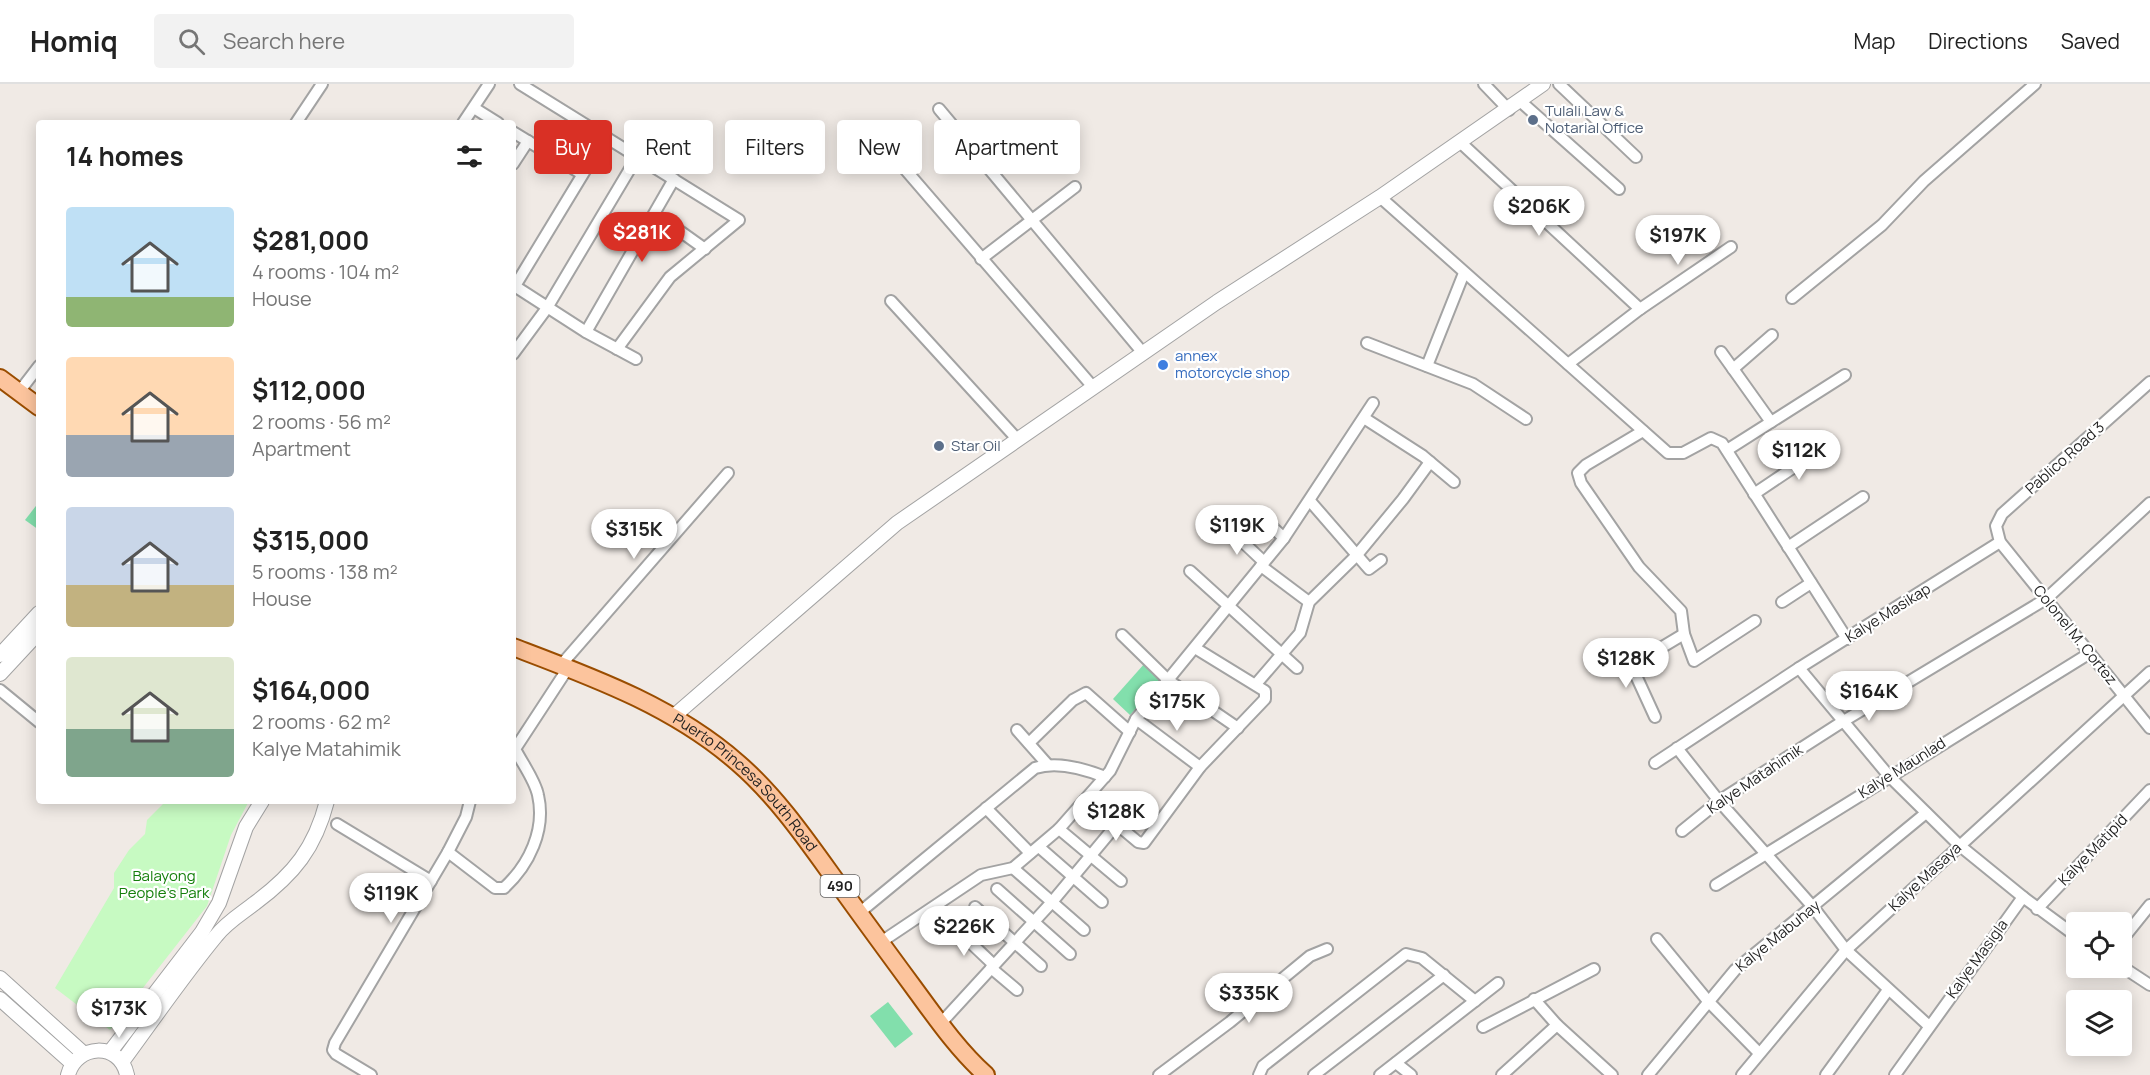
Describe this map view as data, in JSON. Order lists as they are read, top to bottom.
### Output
{
  "streets": {
    "main road": ["Puerto Princesa South Road", "490"],
    "street": [
      "Pablico Road 3",
      "Kalye Masikap",
      "Colonel M. Cortez",
      "Kalye Maunlad",
      "Kalye Matahimik",
      "Kalye Matipid",
      "Kalye Masaya",
      "Kalye Mabuhay",
      "Kalye Masigla"
    ]
  },
  "crossings": [
    ["Pablico Road 3", "Kalye Masikap"],
    ["Pablico Road 3", "Colonel M. Cortez"],
    ["Kalye Masikap", "Colonel M. Cortez"],
    ["Colonel M. Cortez", "Kalye Maunlad"],
    ["Colonel M. Cortez", "Kalye Matahimik"],
    ["Colonel M. Cortez", "Kalye Masaya"]
  ],
  "parks": ["Balayong People's Park"],
  "places": ["Tulali Law & Notarial Office", "annex motorcycle shop", "Star Oil"],
  "page": {
    "header": "Homiq",
    "search": "Search here",
    "nav": ["Map", "Directions", "Saved"],
    "chip": [
      "Buy",
      "Rent",
      "Filters",
      "New",
      "Apartment"
    ],
    "heading": "14 homes",
    "price": [
      "$206K",
      "$281K",
      "$197K",
      "$112K",
      "$119K",
      "$315K",
      "$128K",
      "$164K",
      "$175K",
      "$128K",
      "$119K",
      "$226K",
      "$335K",
      "$173K"
    ],
    "list": [
      {
        "name": "$281,000",
        "note": "4 rooms · 104 m² · House"
      },
      {
        "name": "$112,000",
        "note": "2 rooms · 56 m² · Apartment"
      },
      {
        "name": "$315,000",
        "note": "5 rooms · 138 m² · House"
      },
      {
        "name": "$164,000",
        "note": "2 rooms · 62 m² · Kalye Matahimik"
      }
    ]
  }
}
